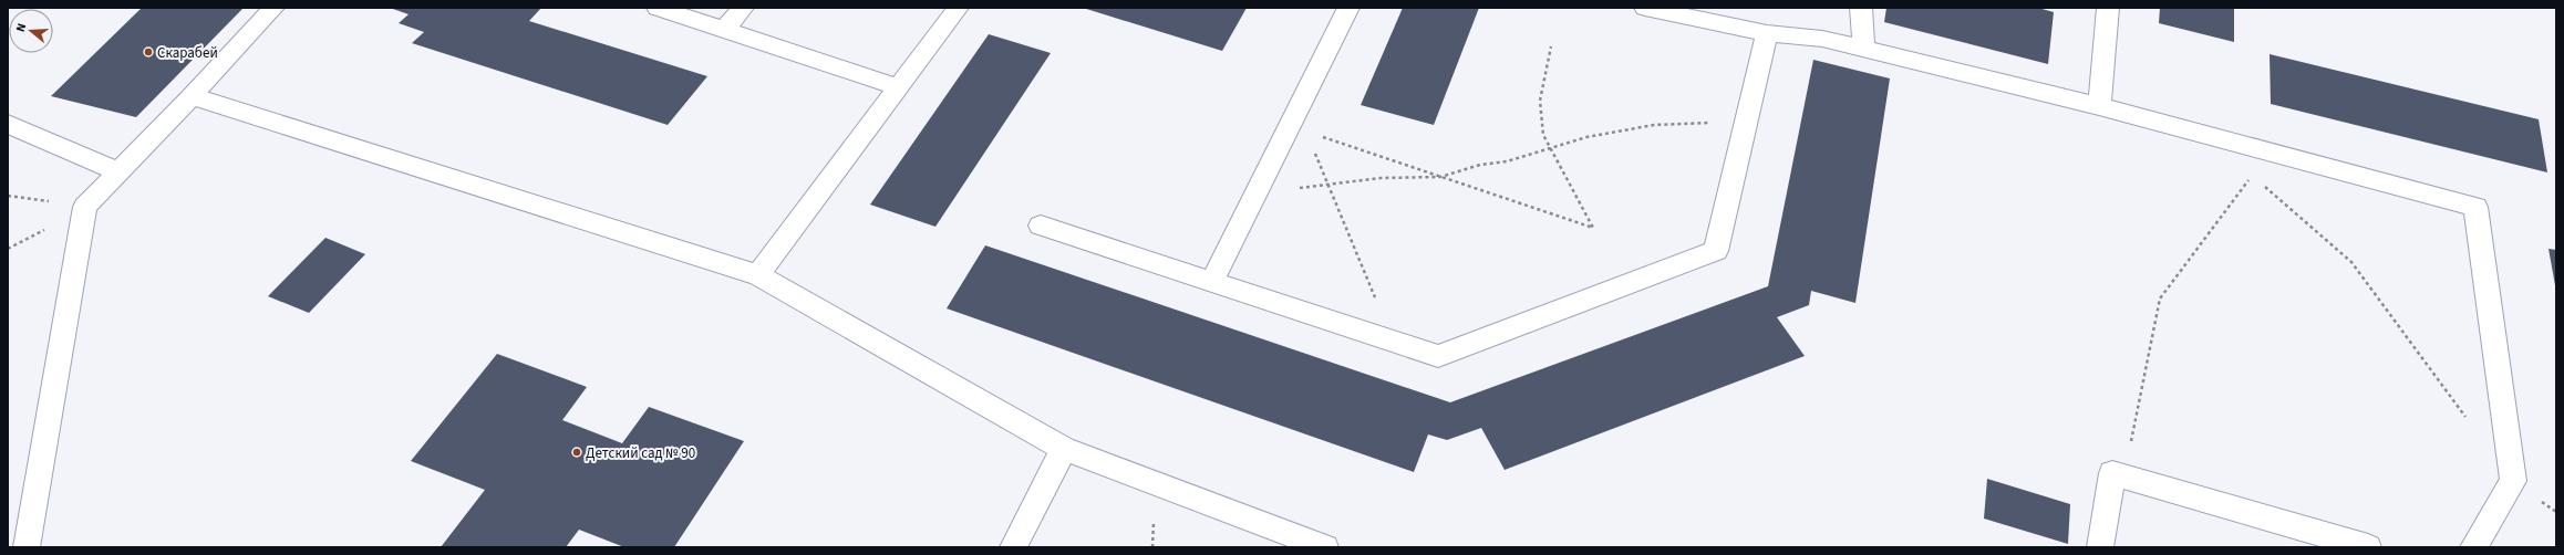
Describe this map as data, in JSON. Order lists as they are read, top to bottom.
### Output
{
  "places": ["Скарабей", "Детский сад № 90"],
  "north": "left"
}
